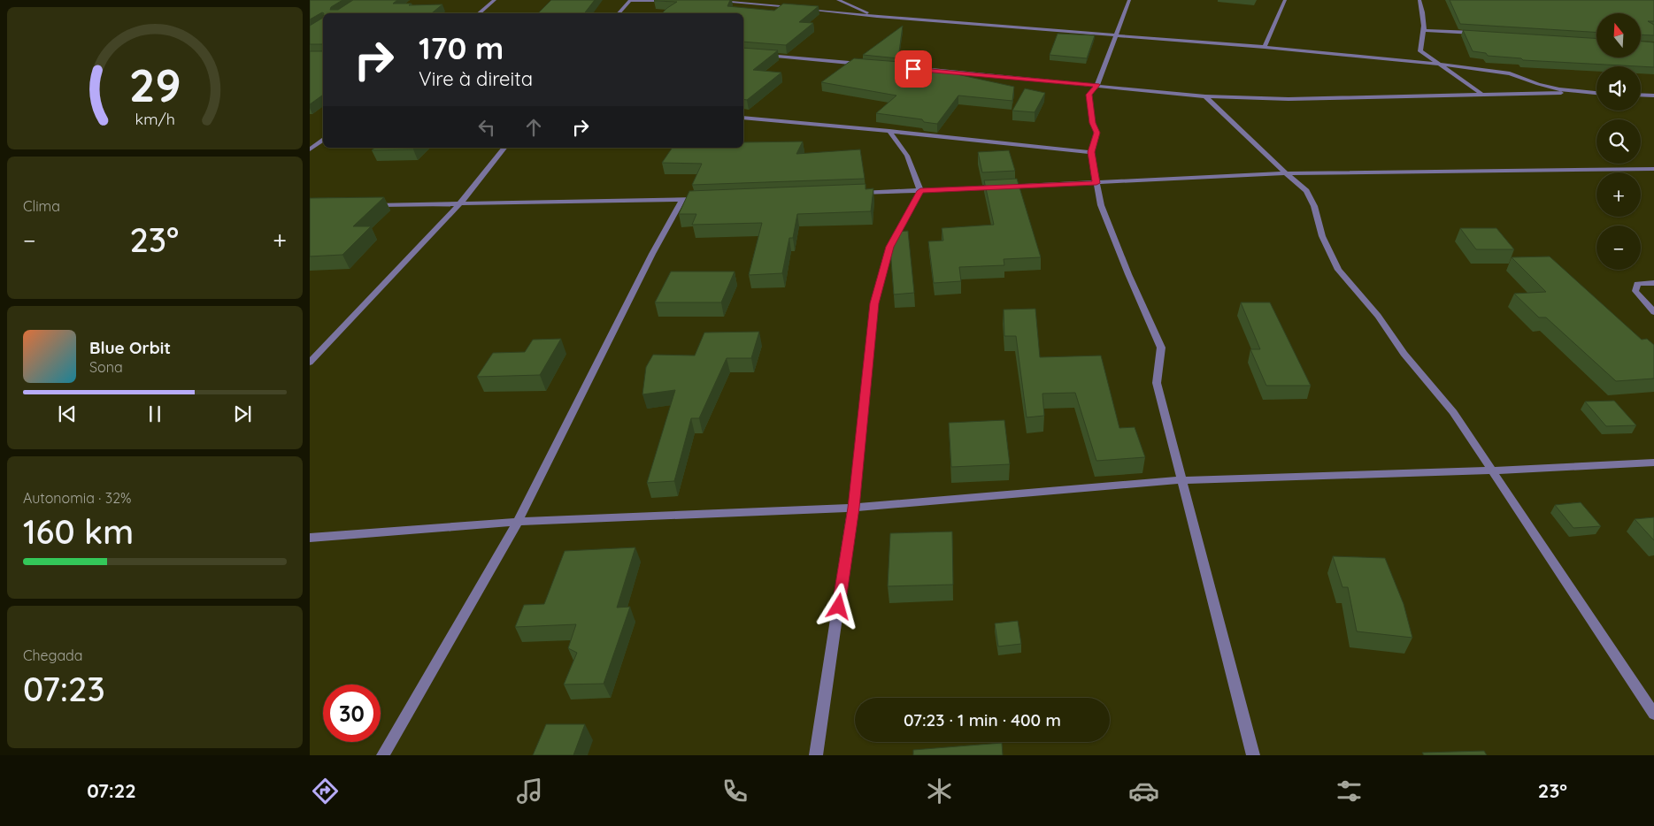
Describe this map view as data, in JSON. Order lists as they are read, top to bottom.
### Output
{
  "north": "top",
  "page": {
    "map_buttons": ["+", "−"],
    "turn": ["170 m", "Vire à direita"],
    "tile": [
      "Clima",
      ["Autonomia · 32%", "160 km"],
      ["Chegada", "07:23"]
    ],
    "heat": ["−", "23°", "+"],
    "song": ["Blue Orbit", "Sona"],
    "limit": "30",
    "trip": "07:23 · 1 min · 400 m",
    "tabs": ["07:22", "23°"],
    "gauge": ["29", "km/h"]
  }
}
